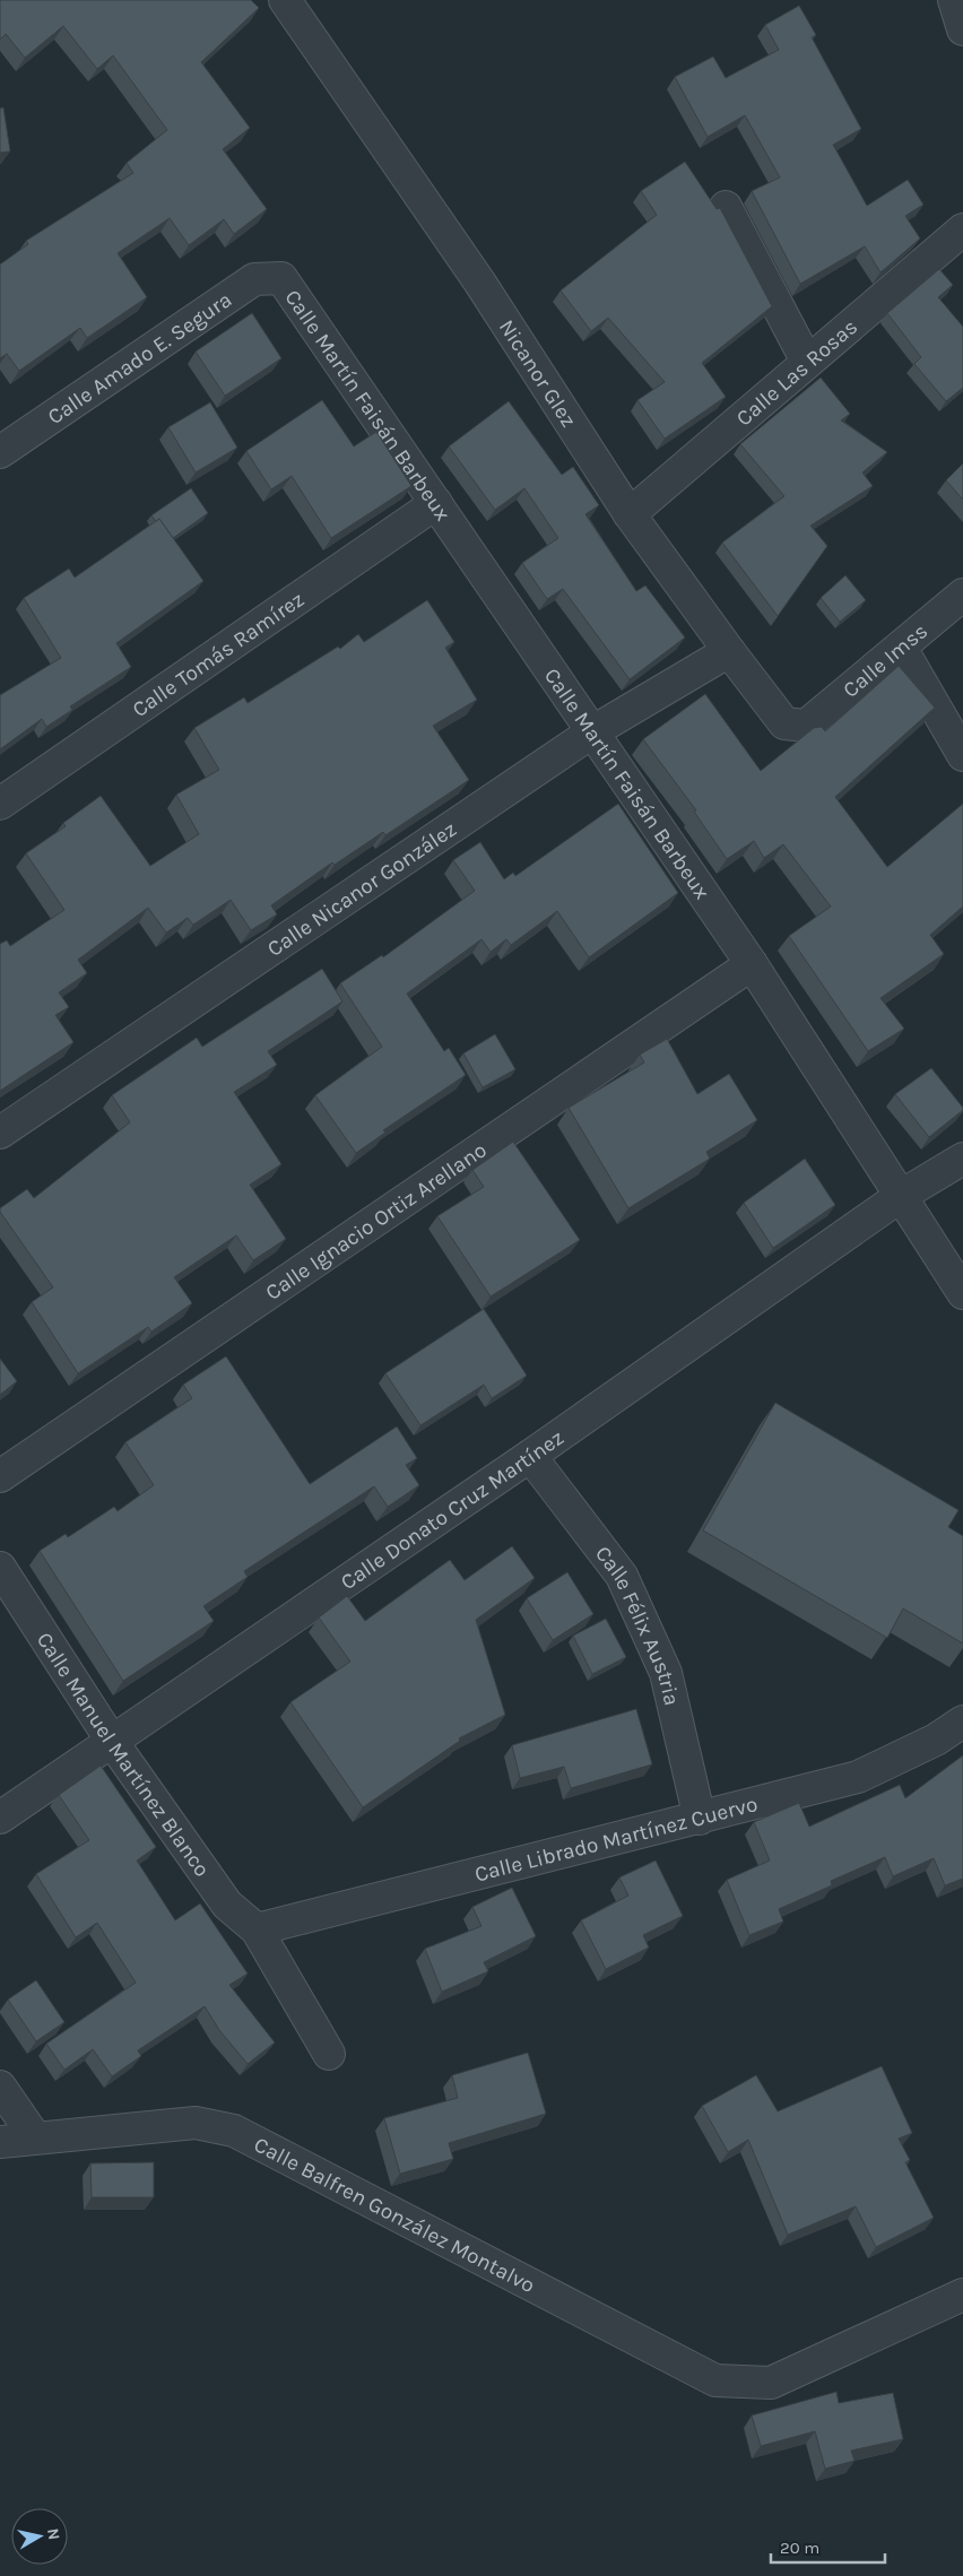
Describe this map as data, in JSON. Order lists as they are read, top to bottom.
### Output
{
  "streets": {
    "street": [
      "Calle Amado E. Segura",
      "Nicanor Glez",
      "Calle Las Rosas",
      "Calle Martín Faisán Barbeux",
      "Calle Tomás Ramírez",
      "Calle Imss",
      "Calle Nicanor González",
      "Calle Ignacio Ortiz Arellano",
      "Calle Donato Cruz Martínez",
      "Calle Félix Austria",
      "Calle Manuel Martínez Blanco",
      "Calle Librado Martínez Cuervo",
      "Calle Balfren González Montalvo"
    ]
  },
  "crossings": [
    ["Calle Amado E. Segura", "Calle Martín Faisán Barbeux"],
    ["Nicanor Glez", "Calle Las Rosas"],
    ["Nicanor Glez", "Calle Imss"],
    ["Nicanor Glez", "Calle Nicanor González"],
    ["Calle Martín Faisán Barbeux", "Calle Tomás Ramírez"],
    ["Calle Martín Faisán Barbeux", "Calle Nicanor González"],
    ["Calle Martín Faisán Barbeux", "Calle Ignacio Ortiz Arellano"],
    ["Calle Martín Faisán Barbeux", "Calle Donato Cruz Martínez"],
    ["Calle Donato Cruz Martínez", "Calle Félix Austria"],
    ["Calle Donato Cruz Martínez", "Calle Manuel Martínez Blanco"],
    ["Calle Félix Austria", "Calle Librado Martínez Cuervo"],
    ["Calle Manuel Martínez Blanco", "Calle Librado Martínez Cuervo"]
  ],
  "scale_bar": "20 m",
  "north": "right"
}
